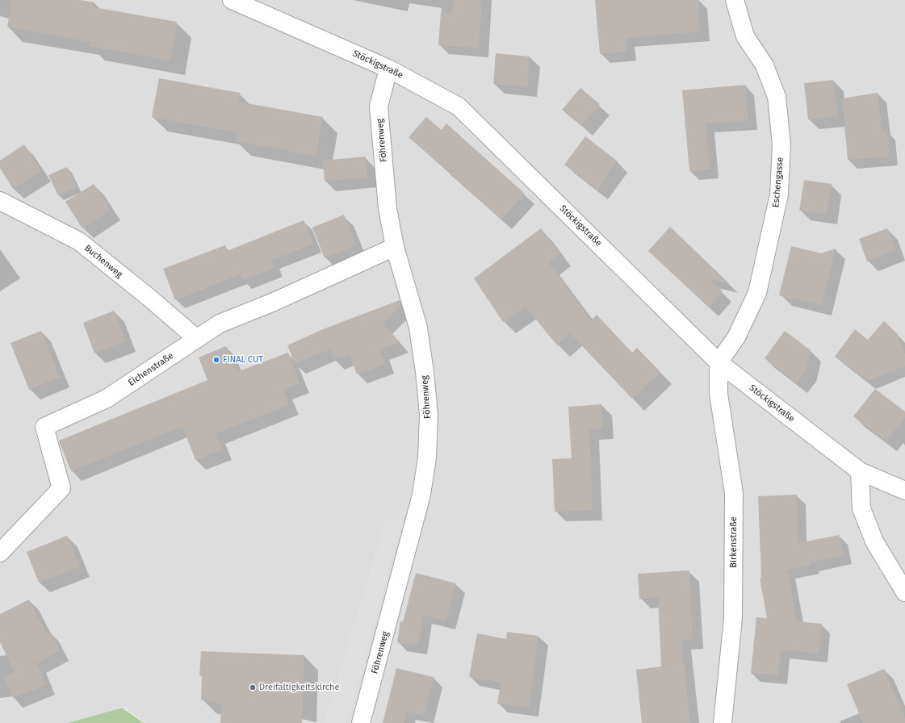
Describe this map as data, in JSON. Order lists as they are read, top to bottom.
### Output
{
  "streets": {
    "street": [
      "Stöckigstraße",
      "Föhrenweg",
      "Eschengasse",
      "Buchenweg",
      "Eichenstraße",
      "Birkenstraße"
    ]
  },
  "crossings": [
    ["Stöckigstraße", "Föhrenweg"],
    ["Stöckigstraße", "Eschengasse"],
    ["Stöckigstraße", "Birkenstraße"],
    ["Föhrenweg", "Eichenstraße"],
    ["Eschengasse", "Birkenstraße"],
    ["Buchenweg", "Eichenstraße"]
  ],
  "places": ["FINAL CUT", "Dreifaltigkeitskirche"]
}
